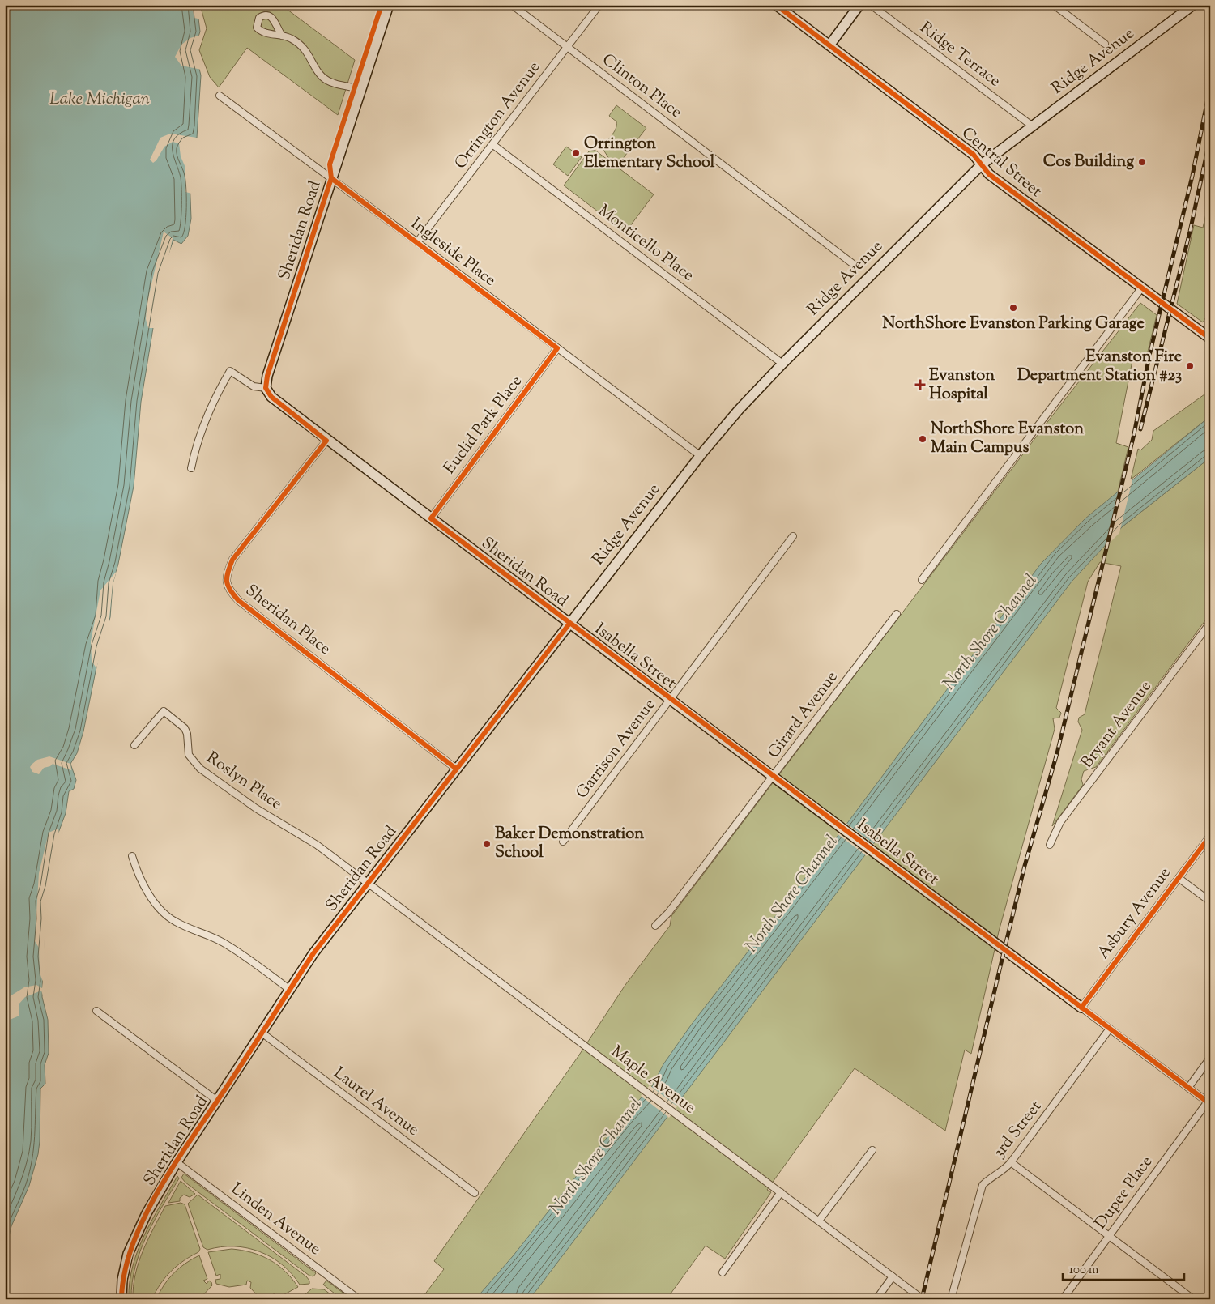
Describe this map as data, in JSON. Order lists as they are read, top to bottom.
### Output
{
  "streets": {
    "street": [
      "Ridge Terrace",
      "Ridge Avenue",
      "Clinton Place",
      "Orrington Avenue",
      "Central Street",
      "Sheridan Road",
      "Monticello Place",
      "Ingleside Place",
      "Euclid Park Place",
      "Sheridan Place",
      "Isabella Street",
      "Girard Avenue",
      "Bryant Avenue",
      "Garrison Avenue",
      "Roslyn Place",
      "Asbury Avenue",
      "Maple Avenue",
      "Laurel Avenue",
      "3rd Street",
      "Dupee Place",
      "Linden Avenue"
    ]
  },
  "crossings": [
    ["Ridge Terrace", "Ridge Avenue"],
    ["Ridge Avenue", "Central Street"],
    ["Ridge Avenue", "Sheridan Road"],
    ["Ridge Avenue", "Monticello Place"],
    ["Ridge Avenue", "Ingleside Place"],
    ["Ridge Avenue", "Isabella Street"],
    ["Clinton Place", "Orrington Avenue"],
    ["Orrington Avenue", "Monticello Place"],
    ["Orrington Avenue", "Ingleside Place"],
    ["Sheridan Road", "Ingleside Place"],
    ["Sheridan Road", "Euclid Park Place"],
    ["Sheridan Road", "Sheridan Place"],
    ["Sheridan Road", "Isabella Street"],
    ["Sheridan Road", "Roslyn Place"],
    ["Sheridan Road", "Maple Avenue"],
    ["Sheridan Road", "Laurel Avenue"],
    ["Sheridan Road", "Linden Avenue"],
    ["Ingleside Place", "Euclid Park Place"],
    ["Isabella Street", "Girard Avenue"],
    ["Isabella Street", "Garrison Avenue"],
    ["Isabella Street", "Asbury Avenue"],
    ["Isabella Street", "3rd Street"],
    ["Isabella Street", "Dupee Place"],
    ["Roslyn Place", "Maple Avenue"]
  ],
  "water": ["Lake Michigan", "North Shore Channel"],
  "places": {
    "other": [
      "Orrington Elementary School",
      "Cos Building",
      "NorthShore Evanston Parking Garage",
      "Evanston Fire Department Station #23",
      "NorthShore Evanston Main Campus",
      "Baker Demonstration School"
    ],
    "health": ["Evanston Hospital"]
  },
  "scale_bar": "100 m"
}
